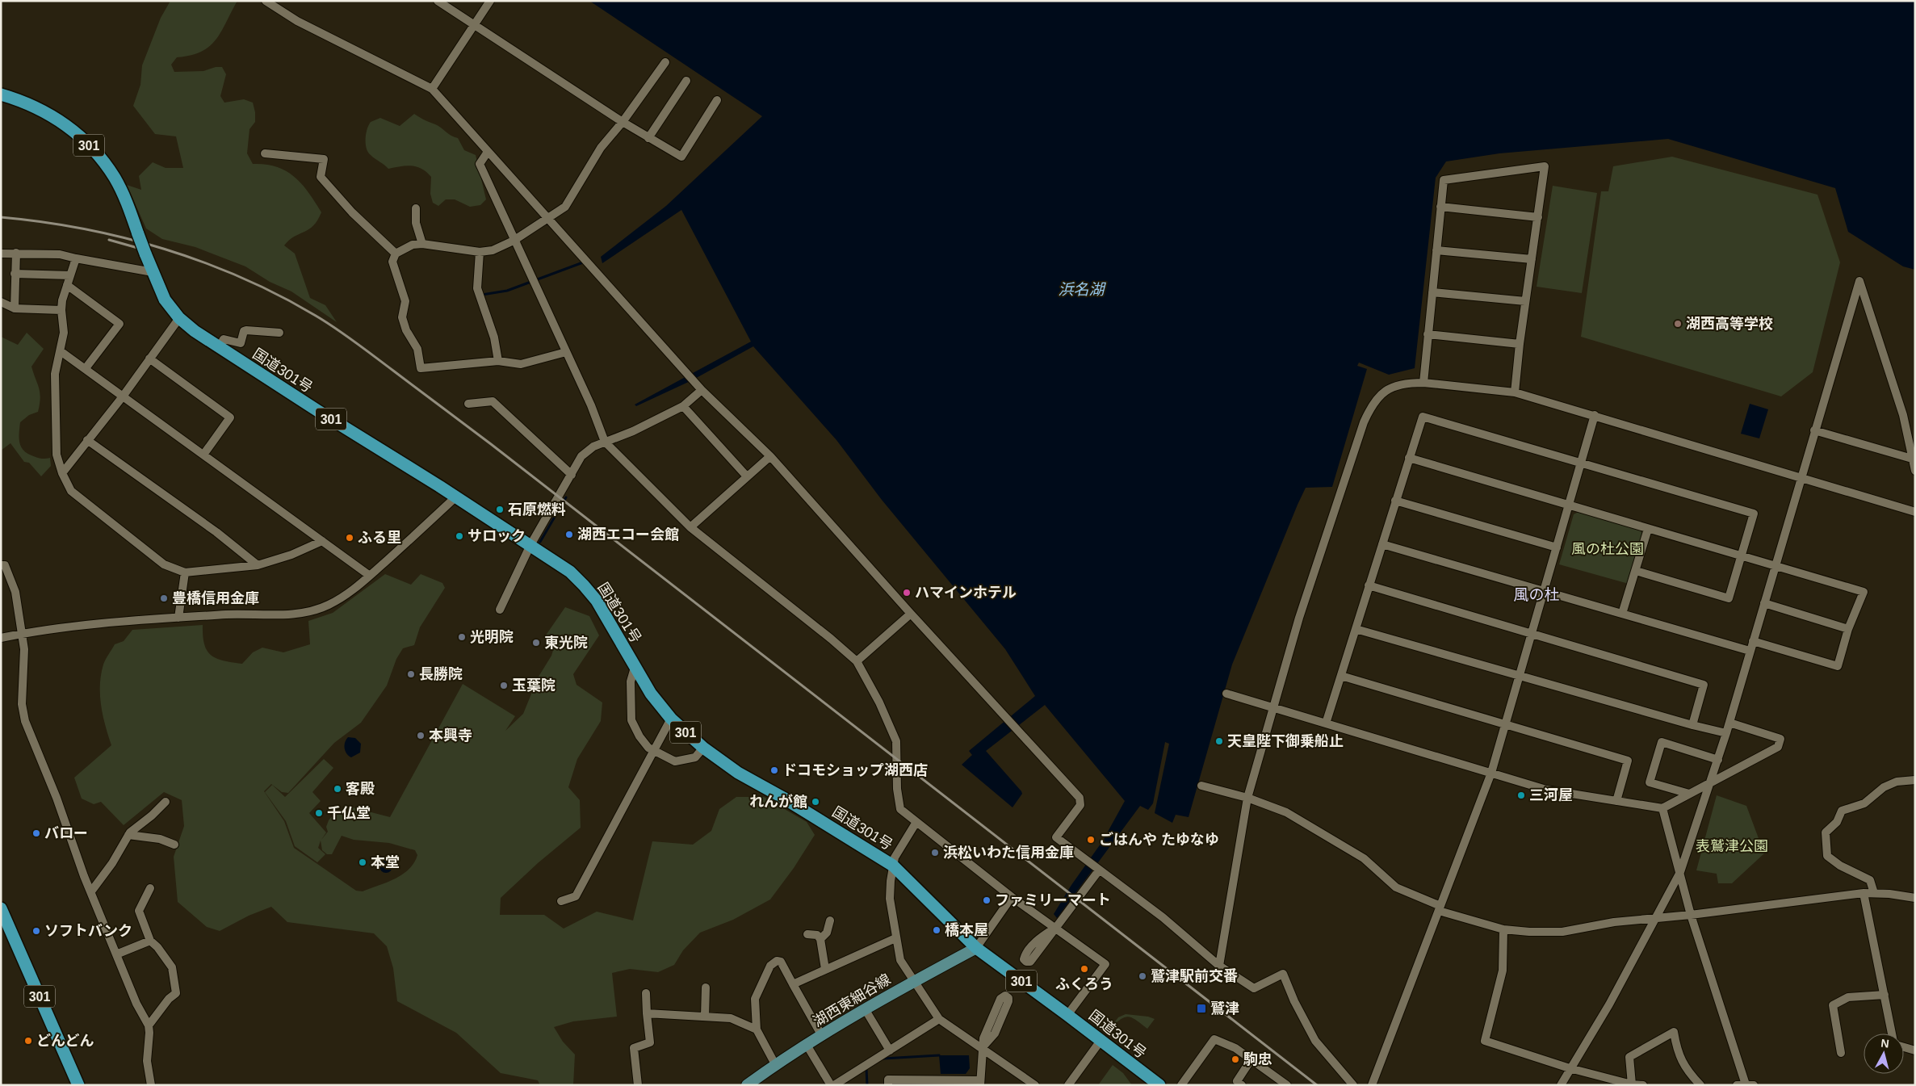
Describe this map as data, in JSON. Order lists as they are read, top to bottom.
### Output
{
  "streets": {
    "highway": ["301", "国道301号"],
    "main road": ["湖西東細谷線"]
  },
  "crossings": [
    ["国道301号", "湖西東細谷線"]
  ],
  "districts": ["風の杜"],
  "water": ["浜名湖"],
  "parks": ["風の杜公園", "表鷲津公園"],
  "places": {
    "other": [
      "湖西高等学校",
      "石原燃料",
      "湖西エコー会館",
      "サロック",
      "ふる里",
      "ハマインホテル",
      "豊橋信用金庫",
      "光明院",
      "東光院",
      "長勝院",
      "玉葉院",
      "本興寺",
      "天皇陛下御乗船止",
      "ドコモショップ湖西店",
      "客殿",
      "三河屋",
      "れんが館",
      "千仏堂",
      "バロー",
      "ごはんや たゆなゆ",
      "浜松いわた信用金庫",
      "本堂",
      "ファミリーマート",
      "橋本屋",
      "ソフトバンク",
      "ふくろう",
      "鷲津駅前交番",
      "どんどん",
      "駒忠"
    ],
    "transit": ["鷲津"]
  },
  "north": "top"
}
